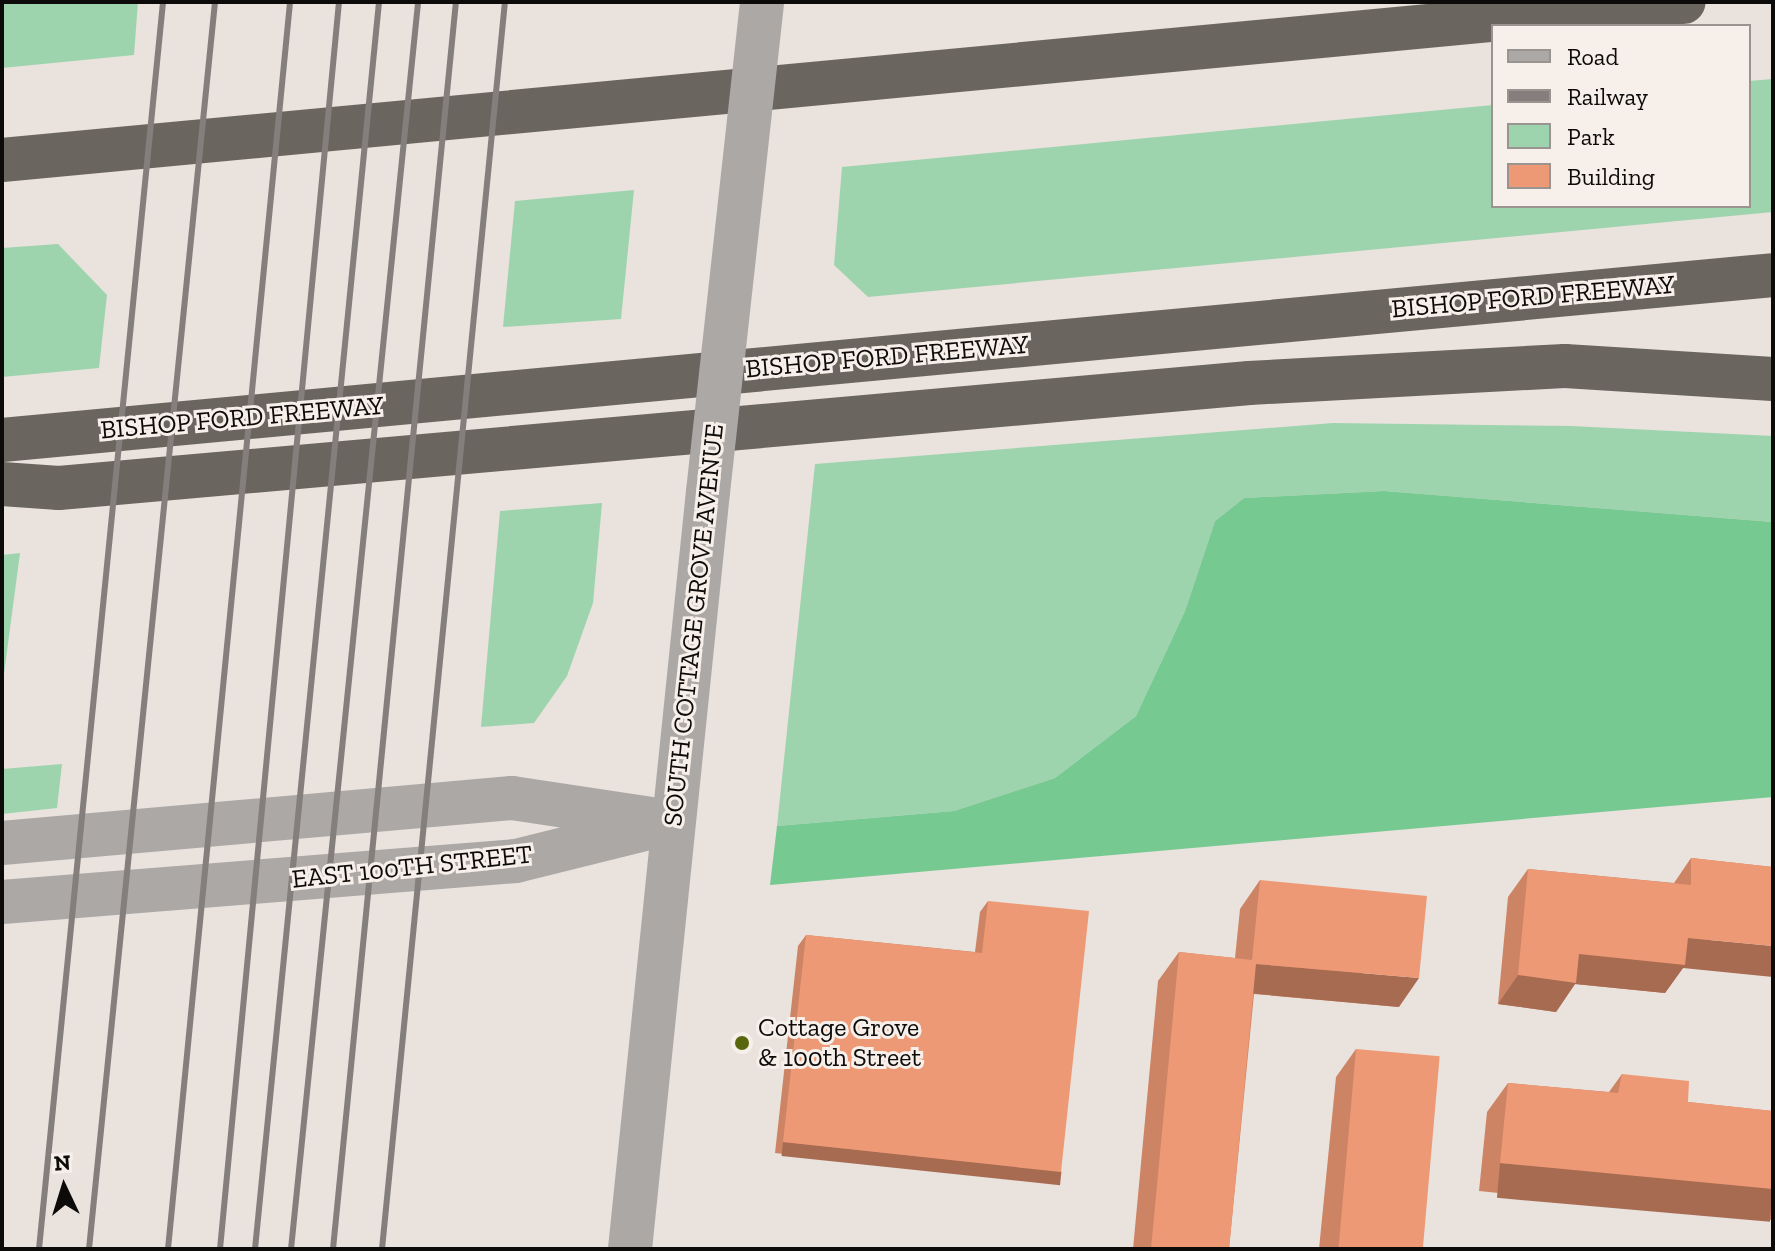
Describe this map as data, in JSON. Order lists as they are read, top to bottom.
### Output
{
  "streets": {
    "highway": ["BISHOP FORD FREEWAY"],
    "street": ["SOUTH COTTAGE GROVE AVENUE", "EAST 100TH STREET"]
  },
  "crossings": [
    ["SOUTH COTTAGE GROVE AVENUE", "EAST 100TH STREET"]
  ],
  "places": ["Cottage Grove & 100th Street"],
  "legend": [
    "Road",
    "Railway",
    "Park",
    "Building"
  ],
  "north": "top"
}
